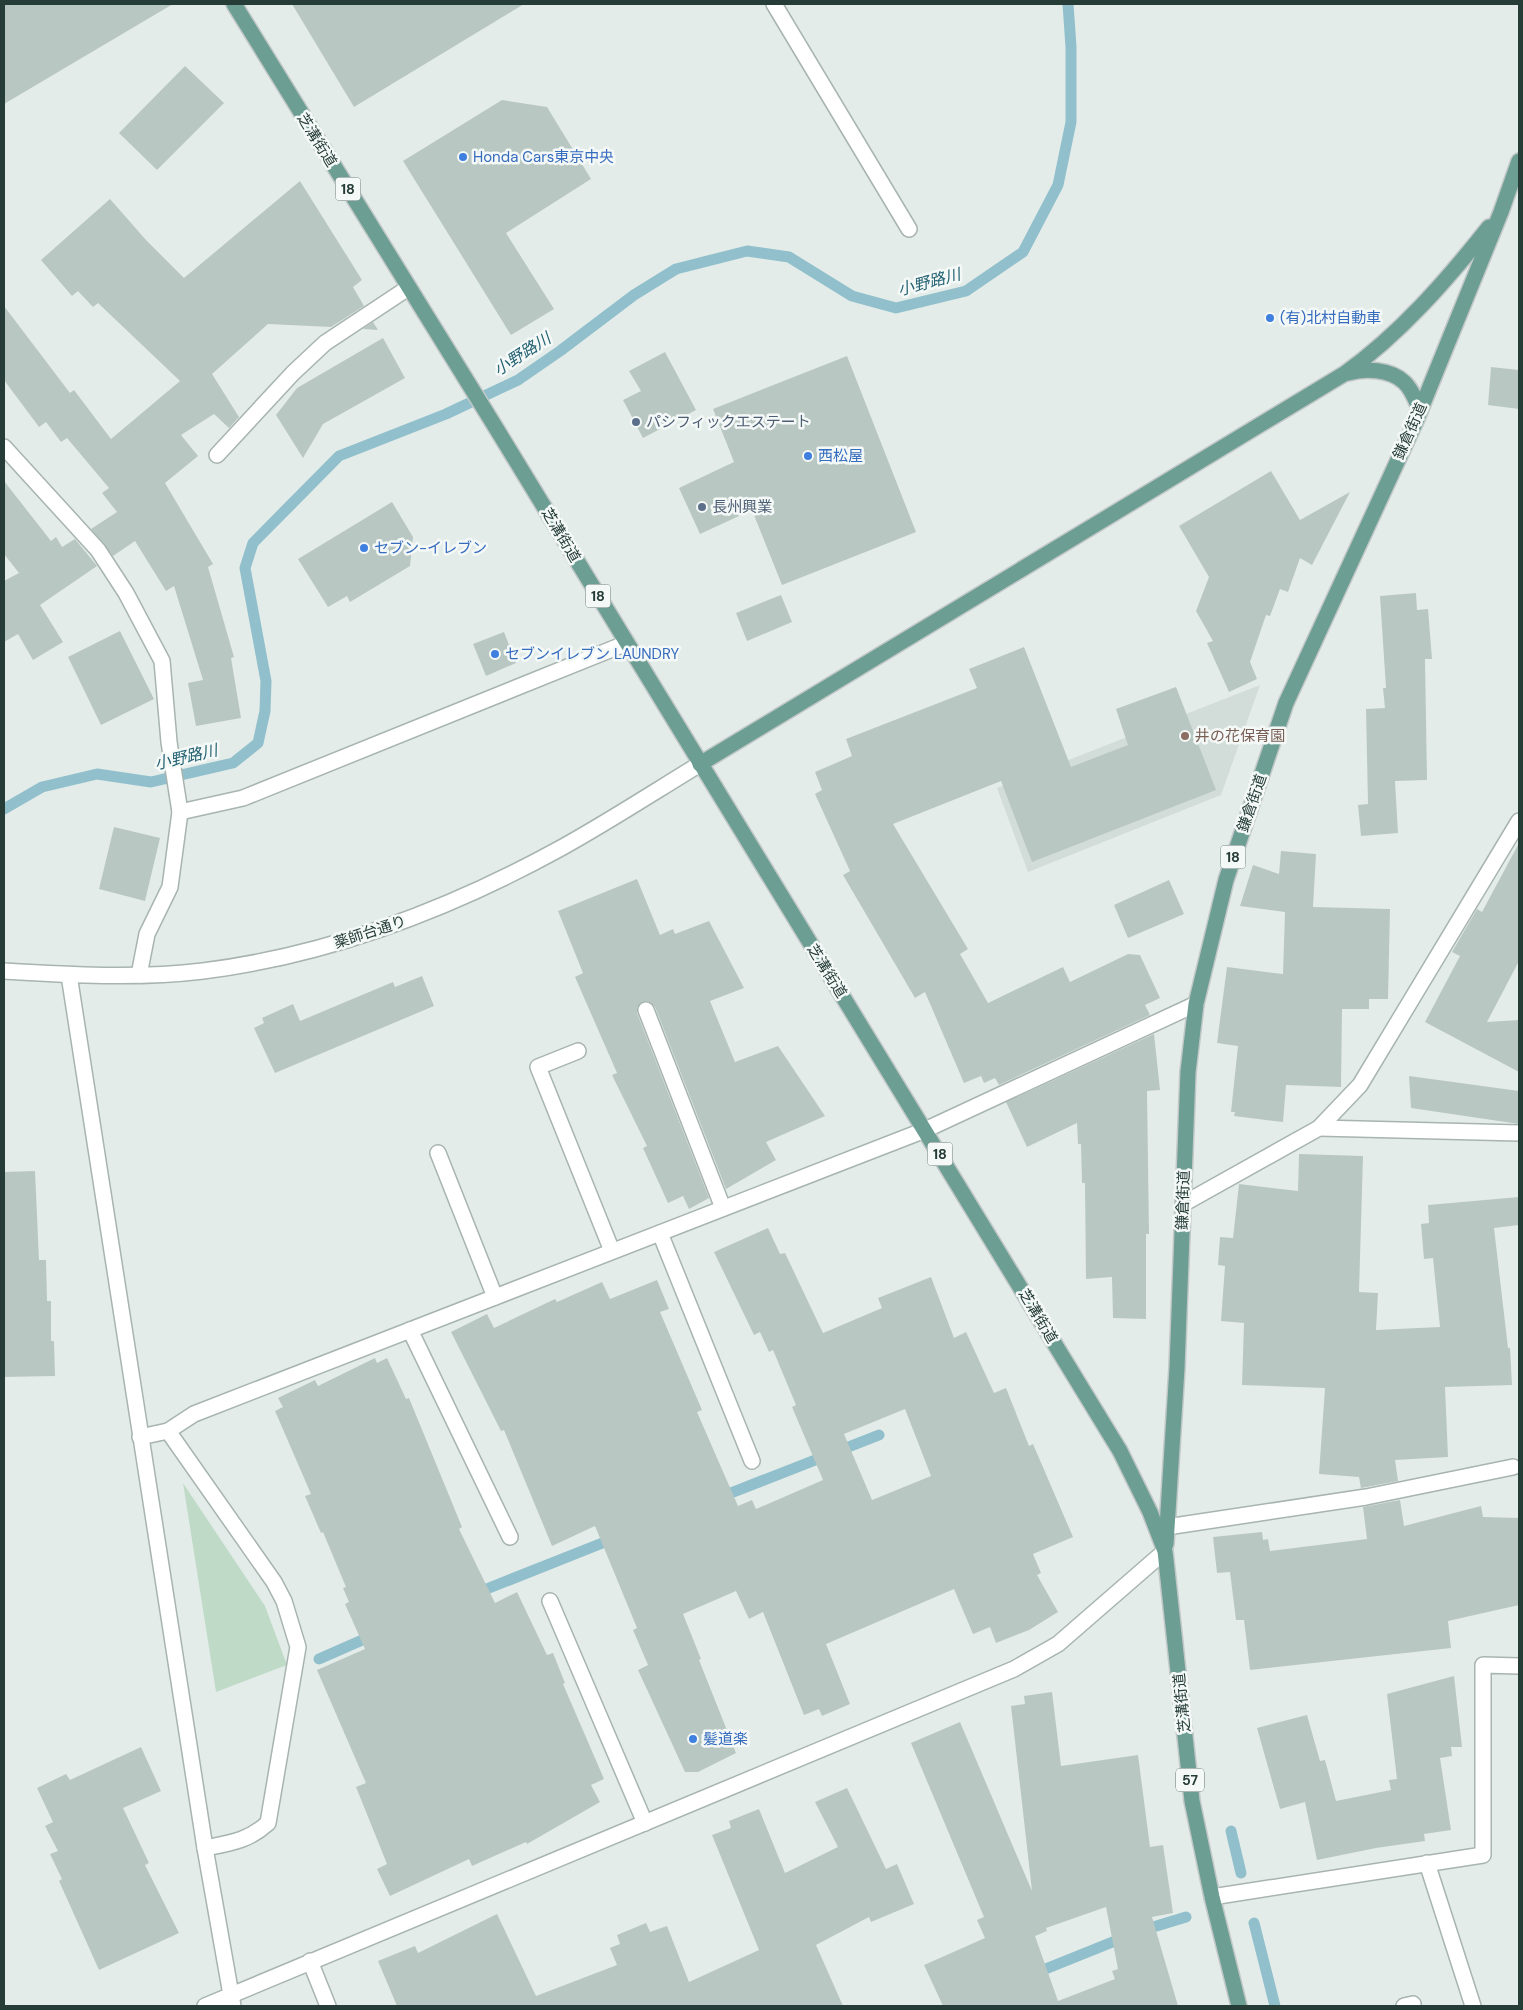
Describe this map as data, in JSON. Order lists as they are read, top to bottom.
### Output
{
  "streets": {
    "main road": [
      "芝溝街道",
      "18",
      "鎌倉街道",
      "57"
    ],
    "street": ["薬師台通り"]
  },
  "crossings": [
    ["芝溝街道", "18"],
    ["芝溝街道", "鎌倉街道"],
    ["芝溝街道", "薬師台通り"],
    ["18", "鎌倉街道"],
    ["18", "薬師台通り"]
  ],
  "water": ["小野路川"],
  "places": [
    "Honda Cars東京中央",
    "(有)北村自動車",
    "パシフィックエステート",
    "西松屋",
    "長州興業",
    "セブン-イレブン",
    "セブンイレブン LAUNDRY",
    "井の花保育園",
    "髪道楽"
  ]
}
